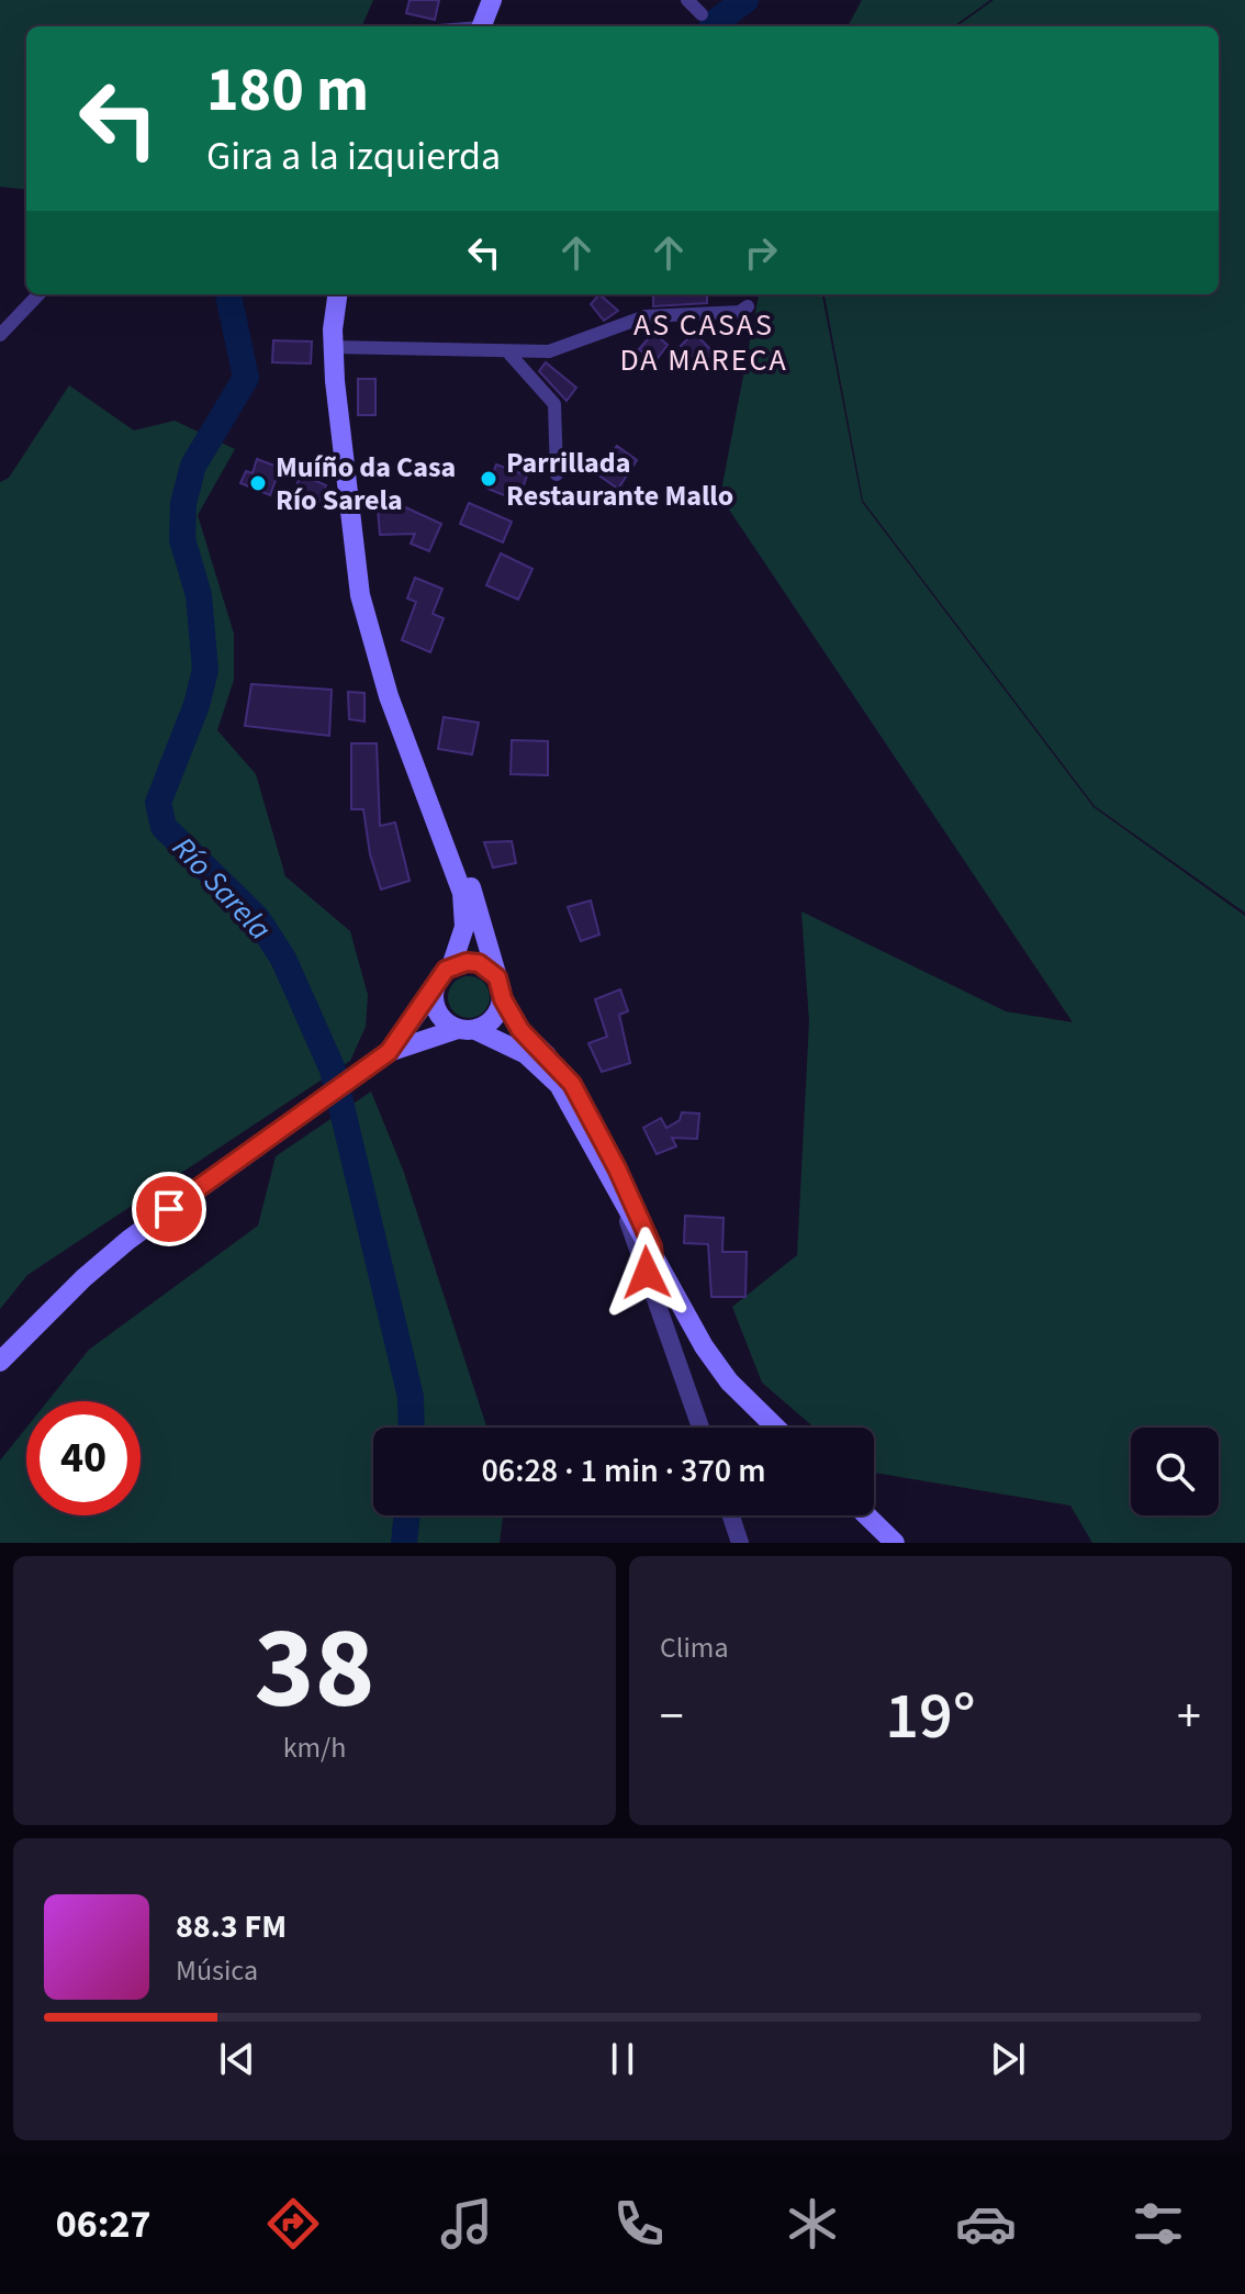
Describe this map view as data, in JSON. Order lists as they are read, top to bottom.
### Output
{
  "districts": ["AS CASAS DA MARECA"],
  "water": ["Río Sarela"],
  "places": ["Parrillada Restaurante Mallo", "Muíño da Casa Río Sarela"],
  "page": {
    "turn": ["180 m", "Gira a la izquierda"],
    "limit": "40",
    "trip": "06:28 · 1 min · 370 m",
    "tile": [
      ["38", "km/h"],
      "Clima"
    ],
    "heat": ["−", "19°", "+"],
    "song": ["88.3 FM", "Música"],
    "tabs": "06:27"
  }
}
